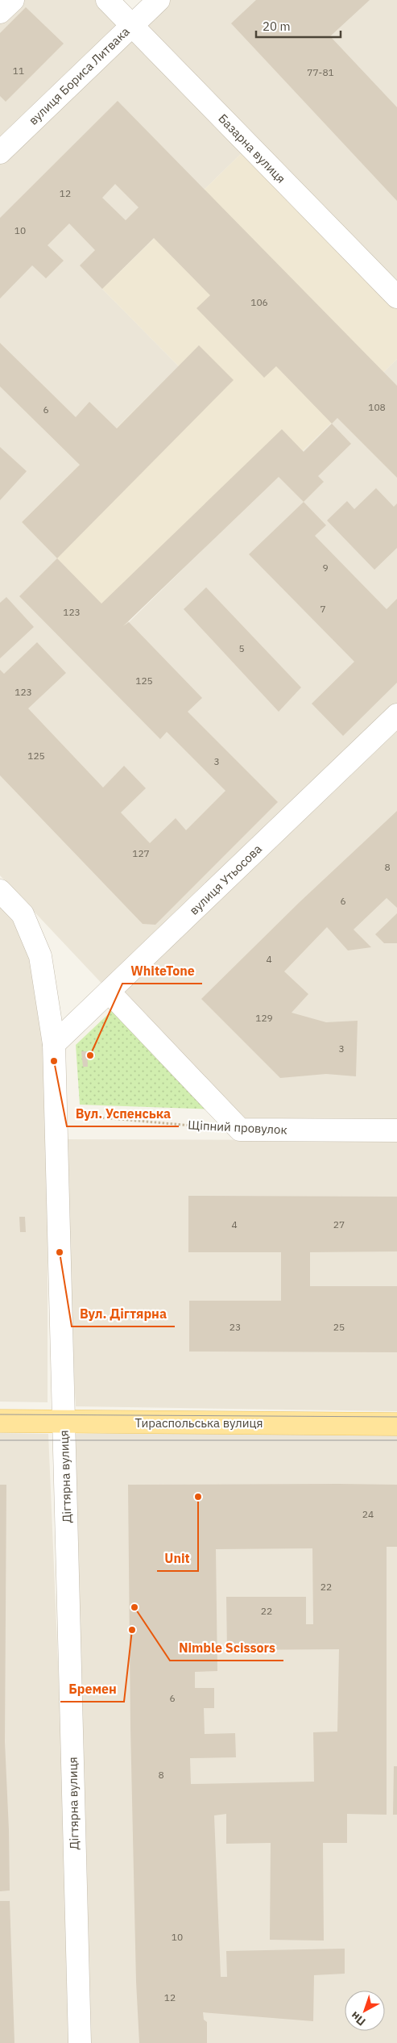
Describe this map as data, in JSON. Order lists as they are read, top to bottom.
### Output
{
  "streets": {
    "main road": ["Тираспольська вулиця"],
    "street": [
      "вулиця Бориса Литвака",
      "Базарна вулиця",
      "вулиця Утьосова",
      "Щіпний провулок",
      "Дігтярна вулиця"
    ]
  },
  "crossings": [
    ["вулиця Бориса Литвака", "Базарна вулиця"],
    ["вулиця Утьосова", "Дігтярна вулиця"],
    ["Щіпний провулок", "Дігтярна вулиця"],
    ["Тираспольська вулиця", "Дігтярна вулиця"]
  ],
  "places": [
    "WhiteTone",
    "Вул. Успенська",
    "Вул. Дігтярна",
    "Unit",
    "Nimble Scissors",
    "Бремен"
  ],
  "house_numbers": [
    "11",
    "77-81",
    "12",
    "10",
    "106",
    "108",
    "6",
    "9",
    "7",
    "123",
    "5",
    "125",
    "123",
    "125",
    "3",
    "127",
    "8",
    "6",
    "4",
    "129",
    "3",
    "4",
    "27",
    "23",
    "25",
    "24",
    "22",
    "22",
    "6",
    "8",
    "10",
    "12"
  ],
  "scale_bar": "20 m",
  "north": "bottom left"
}
